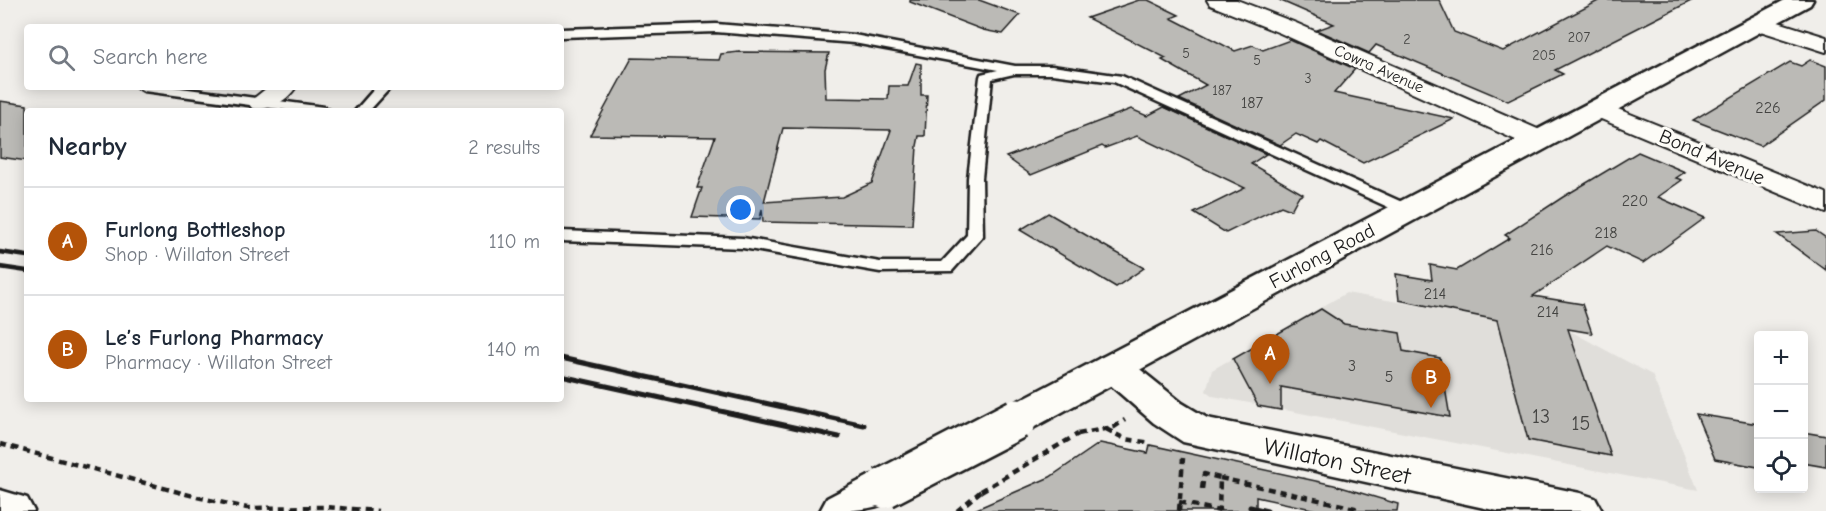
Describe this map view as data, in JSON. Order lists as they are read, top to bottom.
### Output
{
  "streets": {
    "main road": ["Furlong Road", "Willaton Street"],
    "street": ["Cowra Avenue", "Bond Avenue"]
  },
  "crossings": [
    ["Cowra Avenue", "Furlong Road"],
    ["Bond Avenue", "Furlong Road"],
    ["Furlong Road", "Willaton Street"]
  ],
  "house_numbers": [
    "207",
    "2",
    "5",
    "205",
    "5",
    "3",
    "187",
    "187",
    "226",
    "220",
    "218",
    "216",
    "214",
    "214",
    "3",
    "5",
    "13",
    "15"
  ],
  "page": {
    "search": "Search here",
    "heading": ["Nearby", "2 results"],
    "list": [
      {
        "mark": "A",
        "name": "Furlong Bottleshop",
        "note": "Shop · Willaton Street",
        "value": "110 m"
      },
      {
        "mark": "B",
        "name": "Le’s Furlong Pharmacy",
        "note": "Pharmacy · Willaton Street",
        "value": "140 m"
      }
    ],
    "map_buttons": ["+", "−"],
    "pins": ["A", "B"]
  }
}
